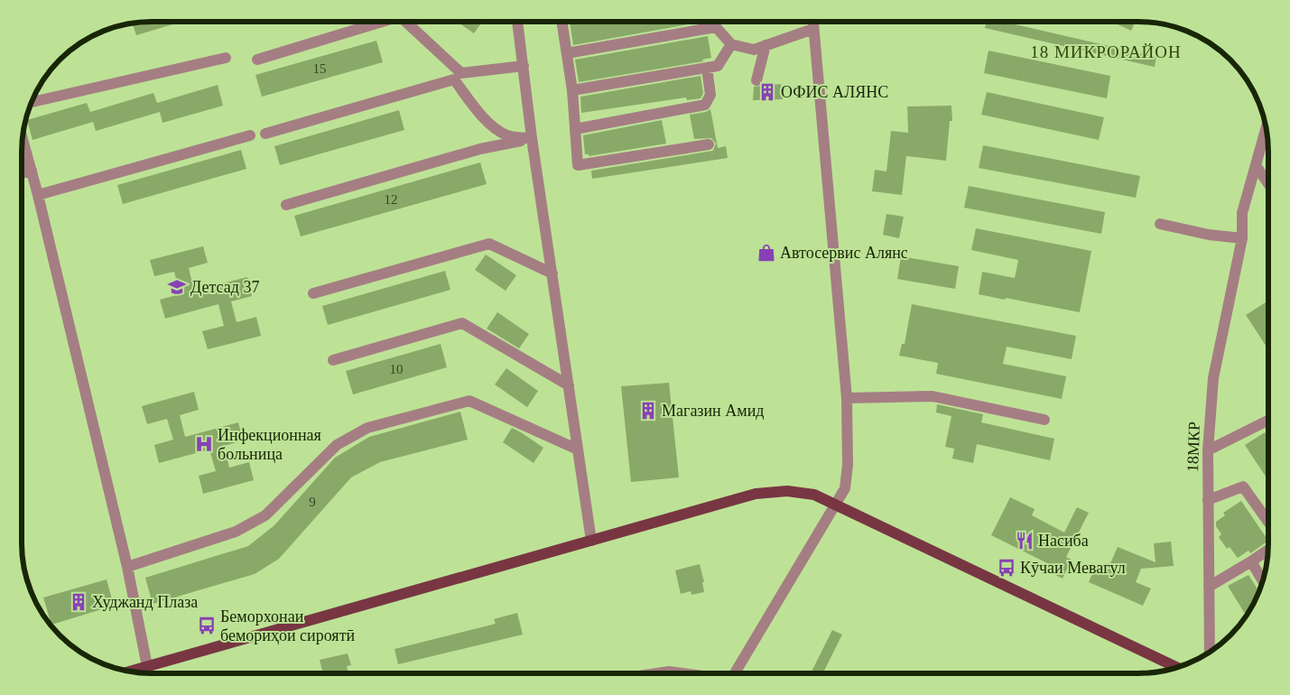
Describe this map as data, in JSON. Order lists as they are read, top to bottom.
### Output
{
  "streets": {
    "street": ["18МКР"]
  },
  "districts": ["18 МИКРОРАЙОН"],
  "places": {
    "building": ["ОФИС АЛЯНС", "Магазин Амид", "Худжанд Плаза"],
    "shop": ["Автосервис Алянс"],
    "school or university": ["Детсад 37"],
    "hospital": ["Инфекционная больница"],
    "restaurant": ["Насиба"],
    "bus stop": ["Кӯчаи Мевагул", "Беморхонаи бемориҳои сироятӣ"]
  },
  "house_numbers": [
    "15",
    "12",
    "10",
    "9"
  ]
}
